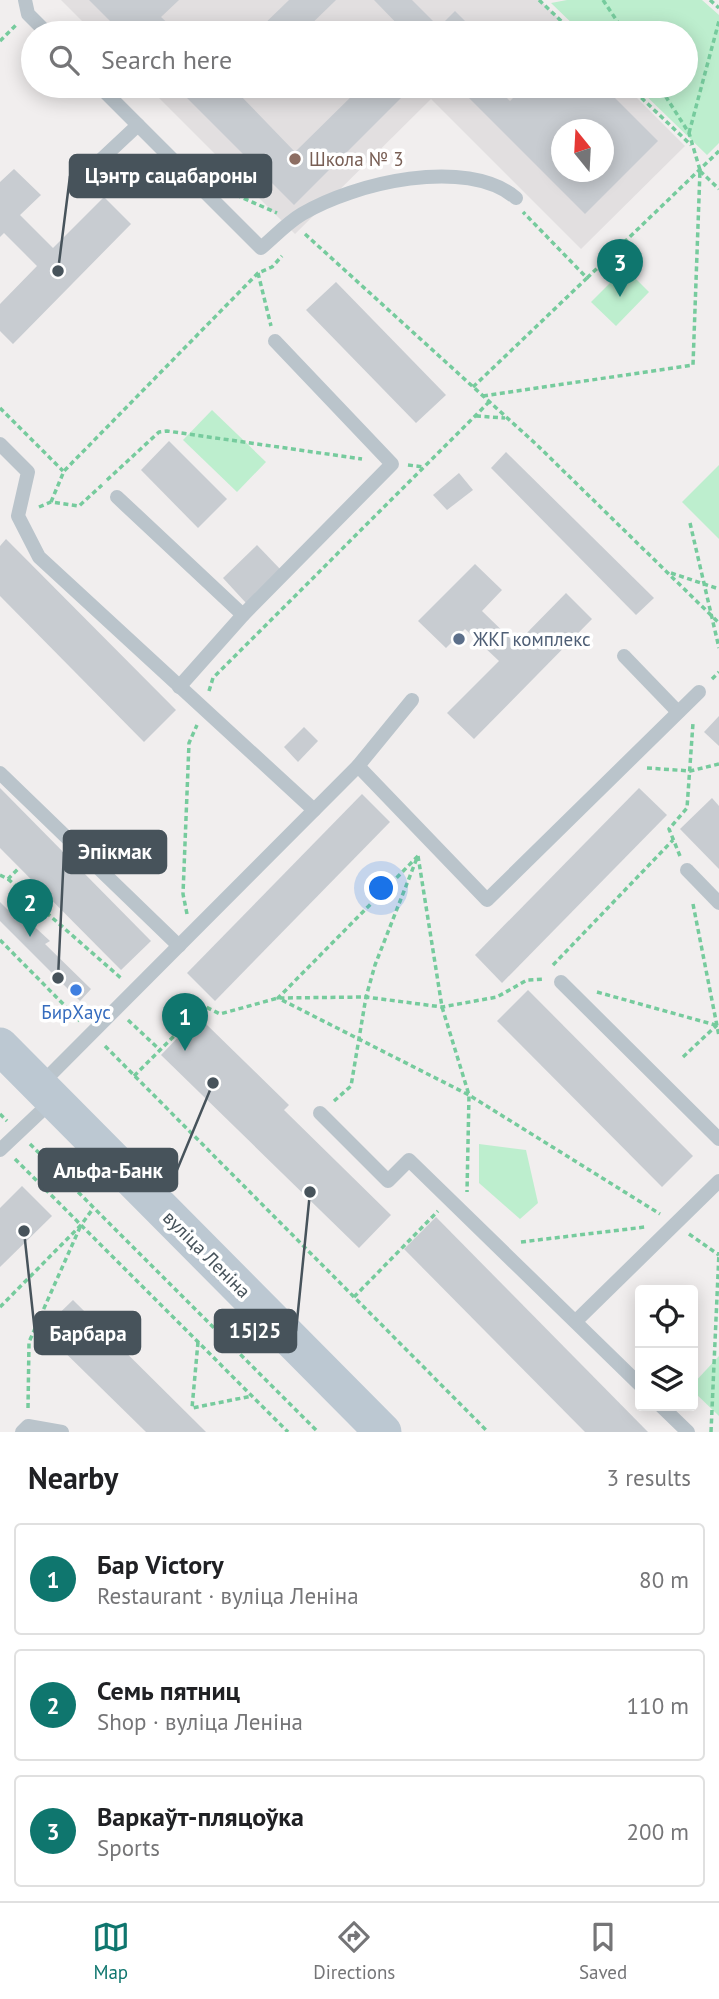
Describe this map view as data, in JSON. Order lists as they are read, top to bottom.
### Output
{
  "streets": {
    "main road": ["вуліца Леніна"]
  },
  "places": [
    "Школа № 3",
    "Цэнтр сацабароны",
    "ЖКГ комплекс",
    "Эпікмак",
    "БирХаус",
    "Альфа-Банк",
    "15|25",
    "Барбара"
  ],
  "north": "top",
  "page": {
    "search": "Search here",
    "pins": ["3", "2", "1"],
    "heading": ["Nearby", "3 results"],
    "list": [
      {
        "mark": "1",
        "name": "Бар Victory",
        "note": "Restaurant · вуліца Леніна",
        "value": "80 m"
      },
      {
        "mark": "2",
        "name": "Семь пятниц",
        "note": "Shop · вуліца Леніна",
        "value": "110 m"
      },
      {
        "mark": "3",
        "name": "Варкаўт-пляцоўка",
        "note": "Sports",
        "value": "200 m"
      }
    ],
    "nav": ["Map", "Directions", "Saved"]
  }
}
